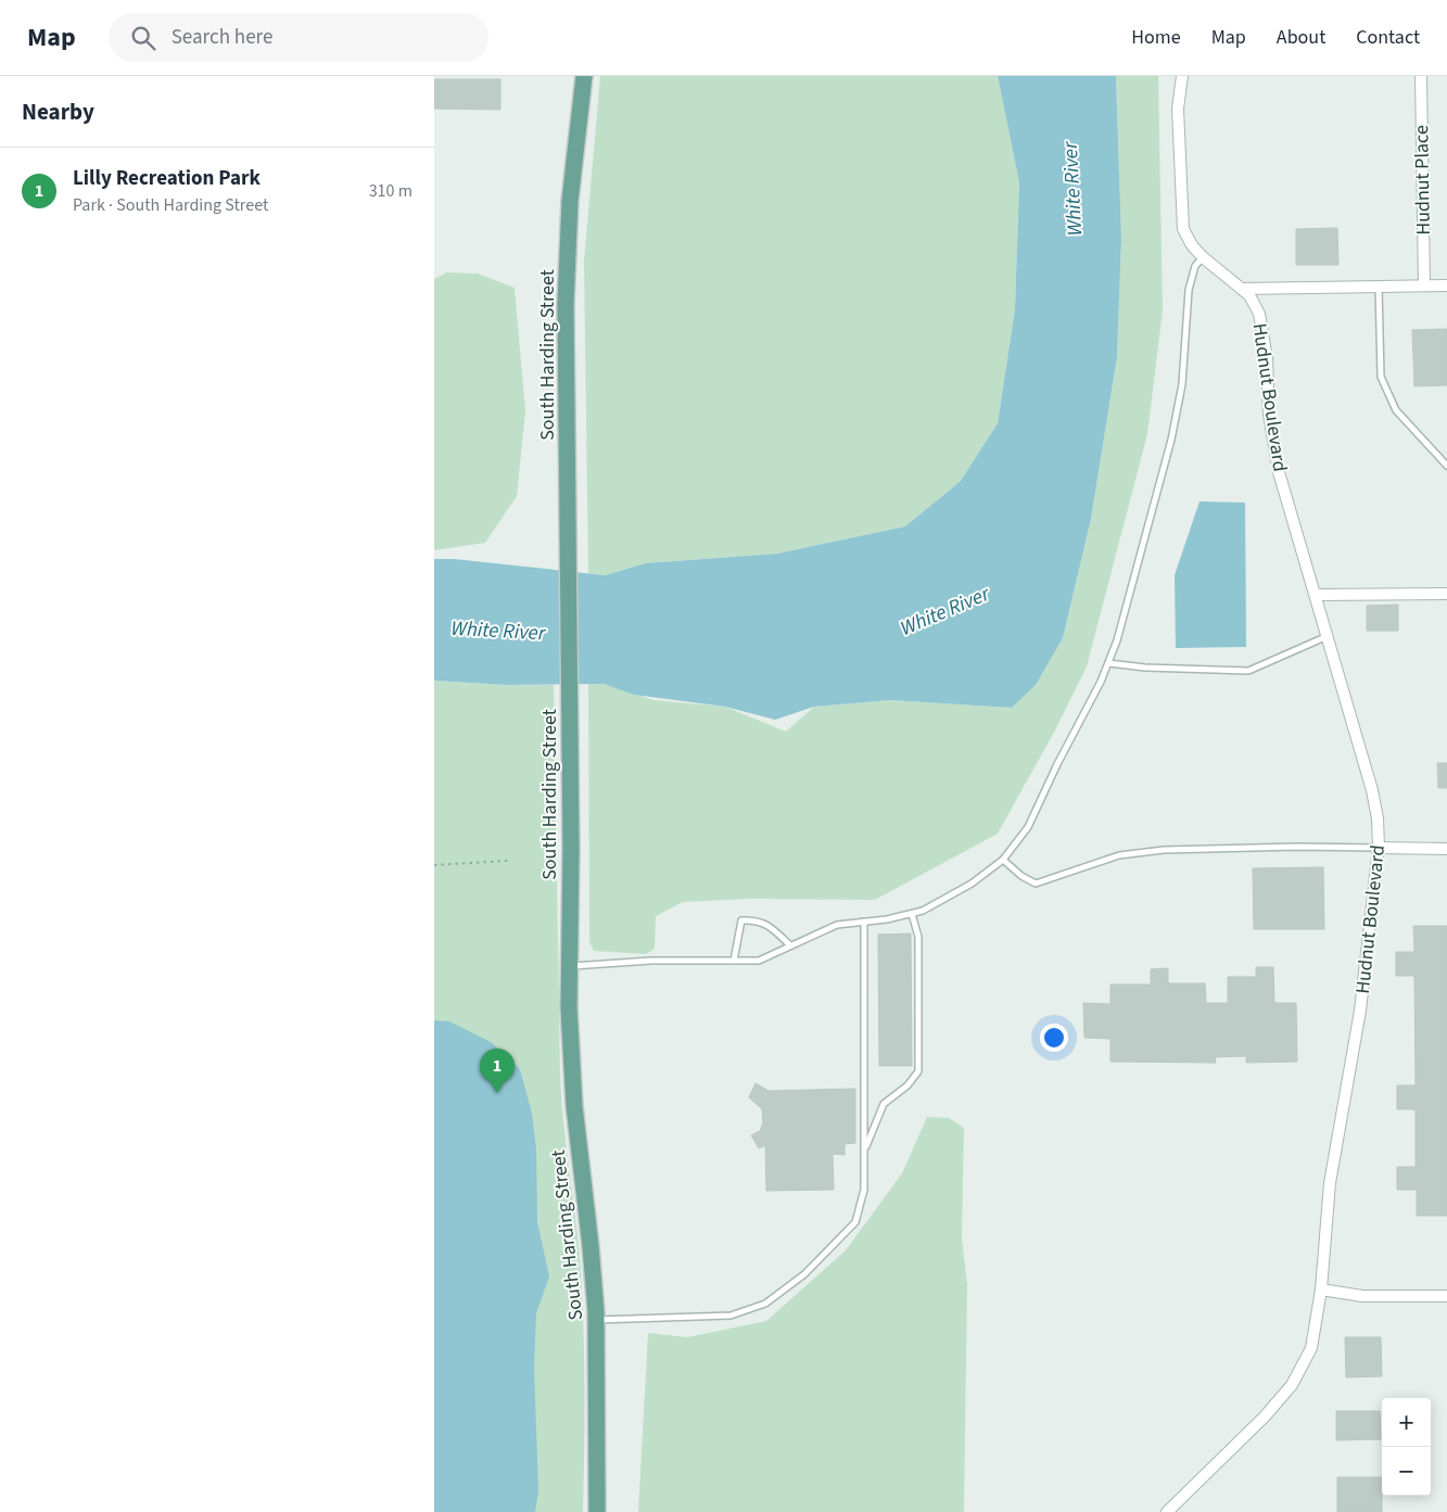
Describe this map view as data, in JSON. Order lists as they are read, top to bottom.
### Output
{
  "streets": {
    "main road": ["South Harding Street"],
    "street": ["Hudnut Place", "Hudnut Boulevard"]
  },
  "water": ["White River"],
  "page": {
    "header": "Map",
    "search": "Search here",
    "nav": [
      "Home",
      "Map",
      "About",
      "Contact"
    ],
    "heading": "Nearby",
    "list": [
      {
        "mark": "1",
        "name": "Lilly Recreation Park",
        "note": "Park · South Harding Street",
        "value": "310 m"
      }
    ],
    "pins": "1",
    "map_buttons": ["+", "−"]
  }
}
